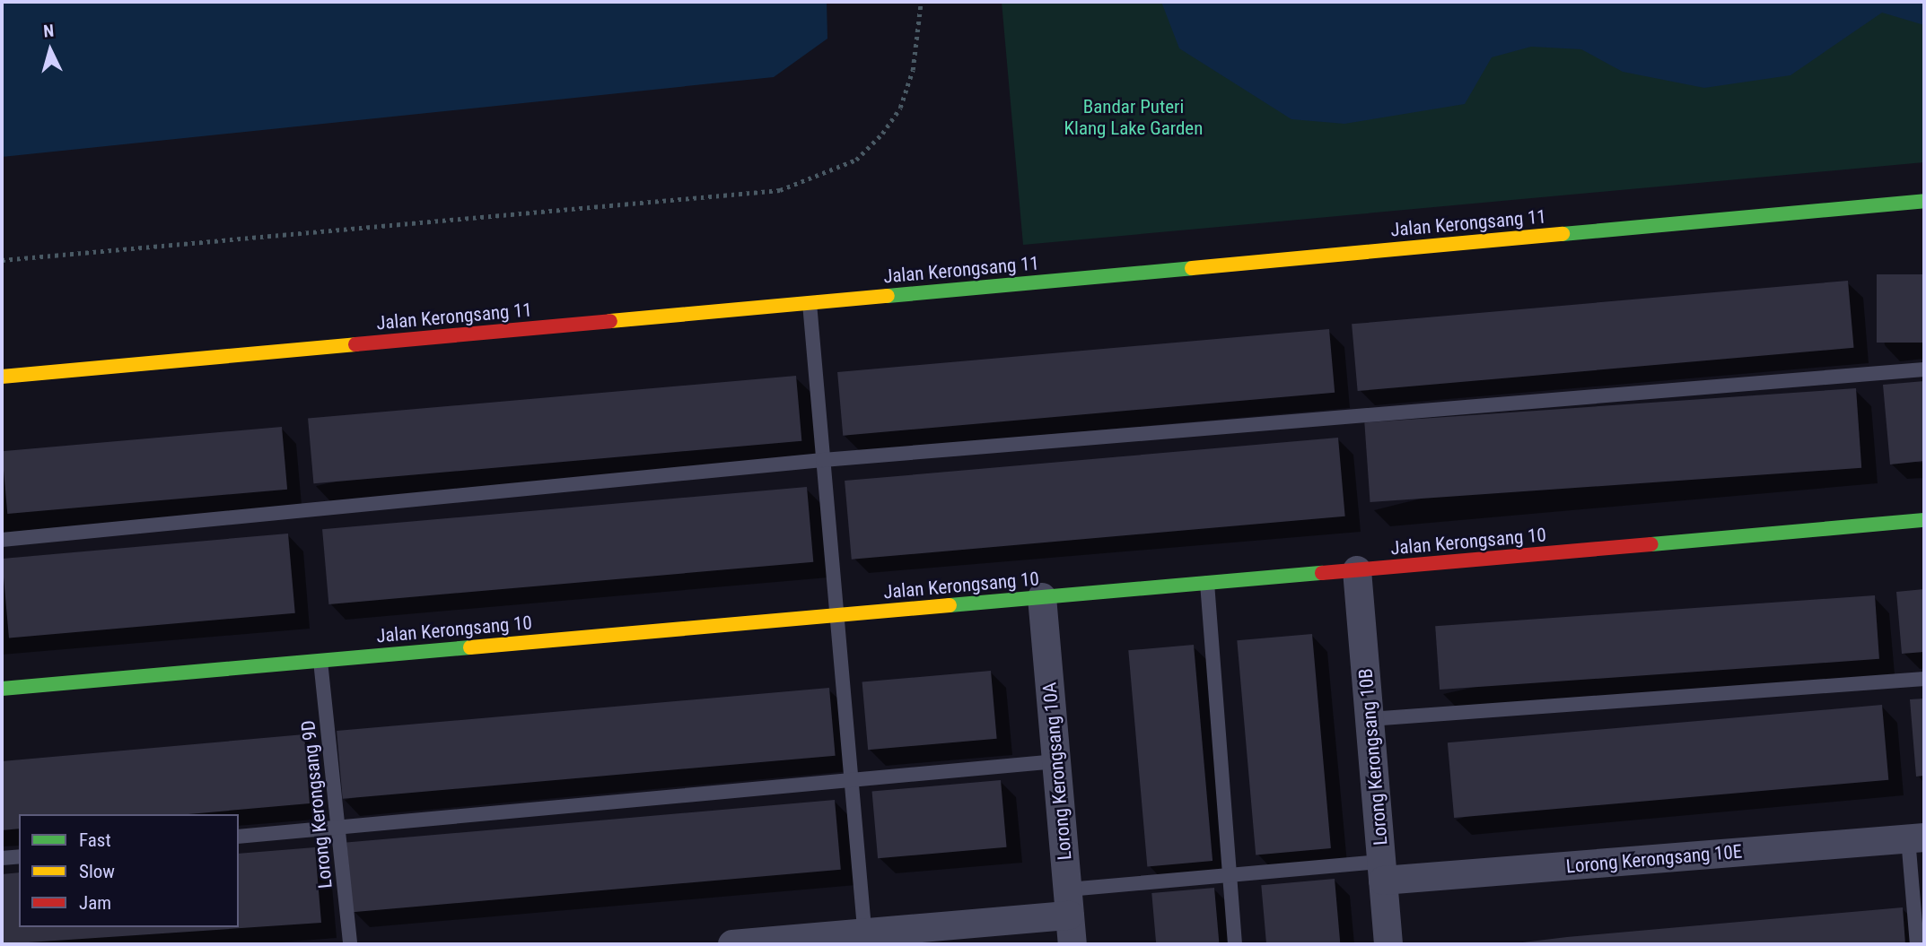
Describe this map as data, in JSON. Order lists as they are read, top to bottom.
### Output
{
  "streets": {
    "street": [
      "Jalan Kerongsang 11",
      "Jalan Kerongsang 10",
      "Lorong Kerongsang 10B",
      "Lorong Kerongsang 10A",
      "Lorong Kerongsang 10E"
    ],
    "lane": ["Lorong Kerongsang 9D"]
  },
  "crossings": [
    ["Jalan Kerongsang 10", "Lorong Kerongsang 10B"],
    ["Jalan Kerongsang 10", "Lorong Kerongsang 10A"],
    ["Jalan Kerongsang 10", "Lorong Kerongsang 9D"],
    ["Lorong Kerongsang 10B", "Lorong Kerongsang 10E"]
  ],
  "parks": ["Bandar Puteri Klang Lake Garden"],
  "legend": ["Fast", "Slow", "Jam"],
  "north": "top"
}
